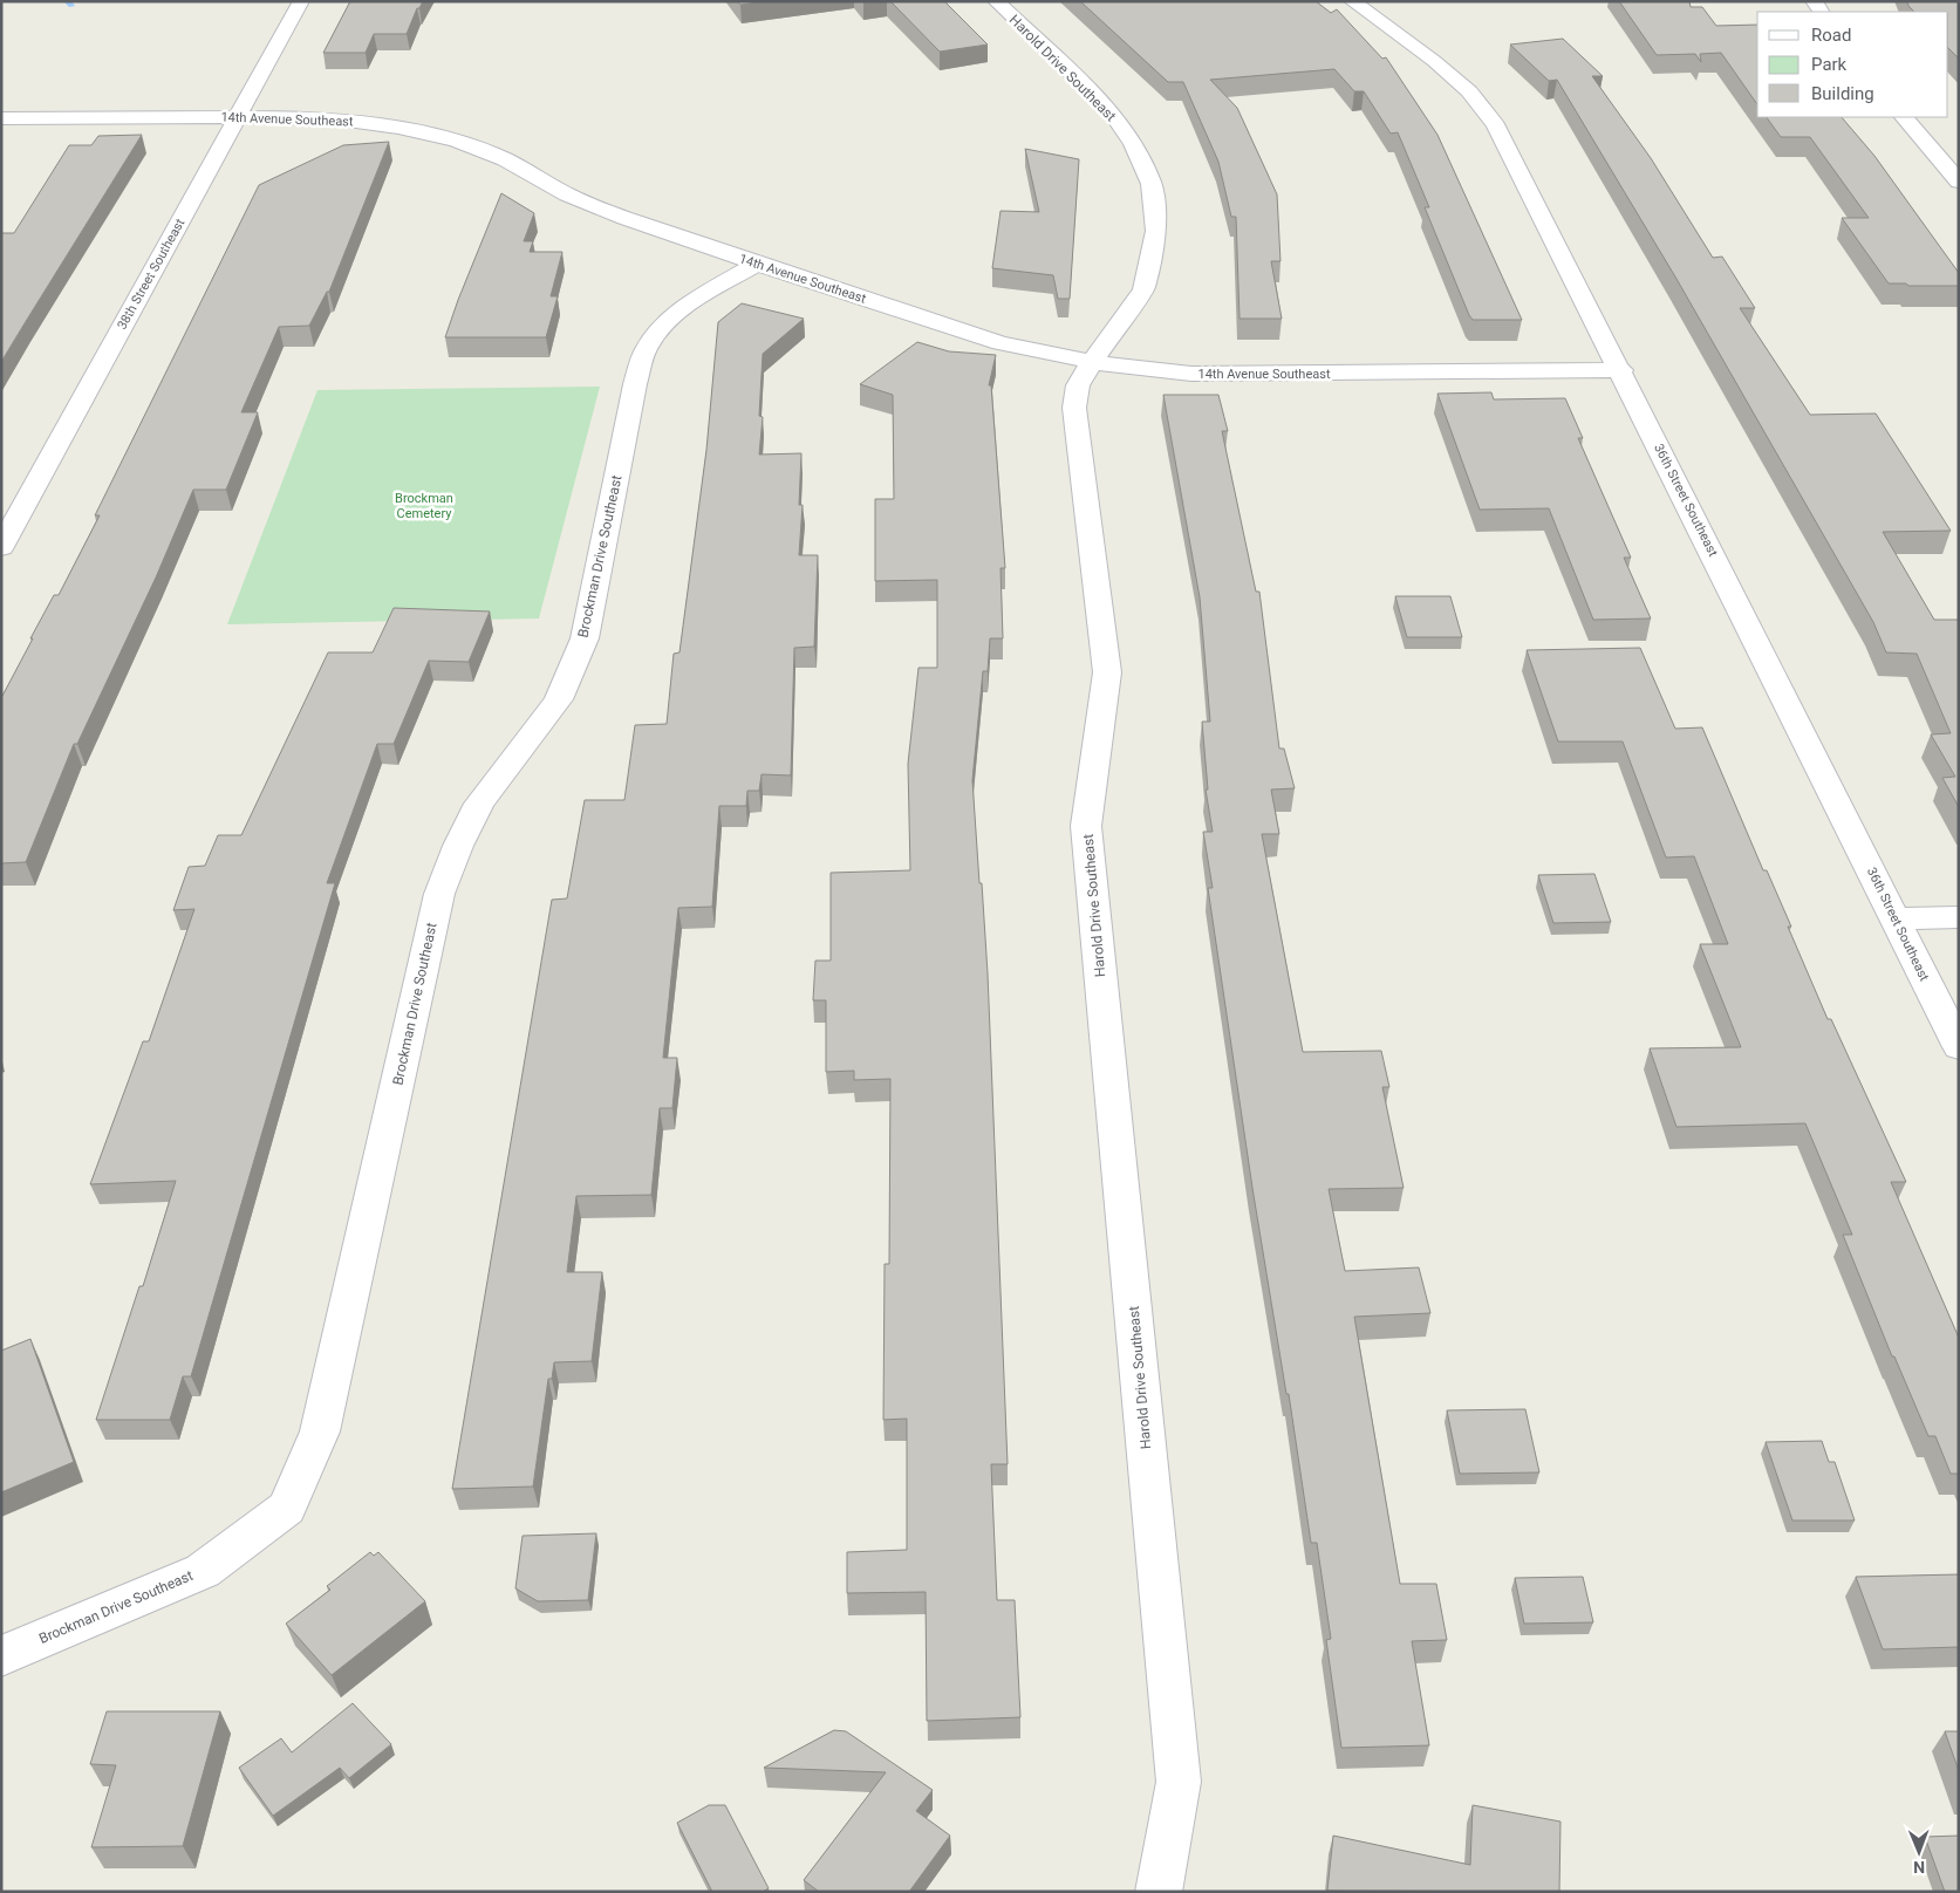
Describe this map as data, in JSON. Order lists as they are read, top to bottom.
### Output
{
  "streets": {
    "street": [
      "Harold Drive Southeast",
      "14th Avenue Southeast",
      "38th Street Southeast",
      "36th Street Southeast",
      "Brockman Drive Southeast"
    ]
  },
  "crossings": [
    ["Harold Drive Southeast", "14th Avenue Southeast"],
    ["14th Avenue Southeast", "38th Street Southeast"],
    ["14th Avenue Southeast", "36th Street Southeast"],
    ["14th Avenue Southeast", "Brockman Drive Southeast"]
  ],
  "parks": ["Brockman Cemetery"],
  "legend": ["Road", "Park", "Building"],
  "north": "bottom"
}
